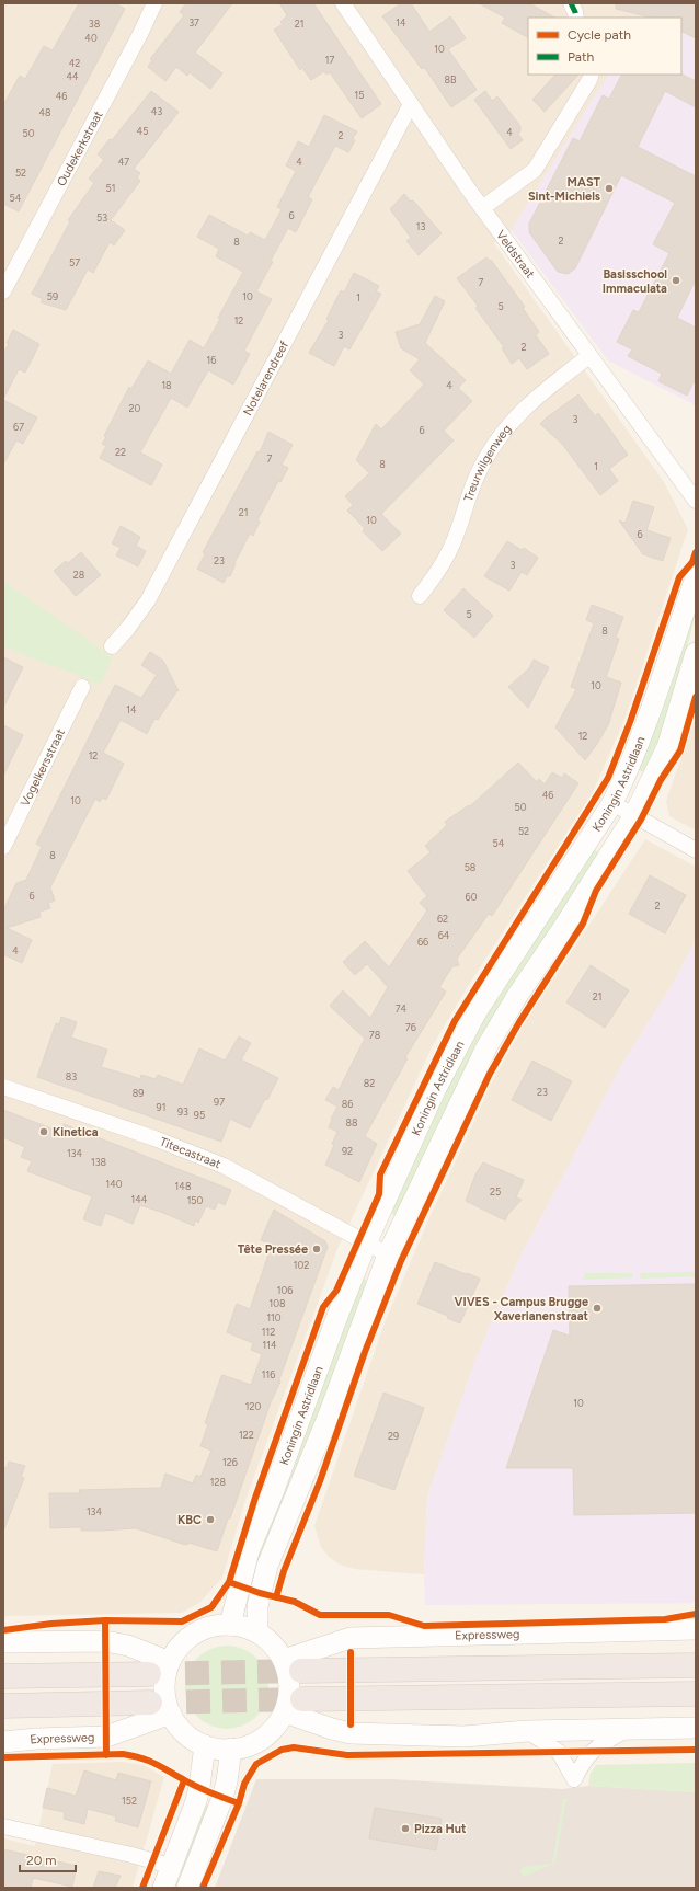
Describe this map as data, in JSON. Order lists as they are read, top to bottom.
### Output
{
  "streets": {
    "main road": ["Koningin Astridlaan", "Expressweg"],
    "street": [
      "Oudekerkstraat",
      "Veldstraat",
      "Notelarendreef",
      "Treurwilgenweg",
      "Vogelkersstraat",
      "Titecastraat"
    ]
  },
  "crossings": [
    ["Veldstraat", "Notelarendreef"],
    ["Veldstraat", "Treurwilgenweg"],
    ["Koningin Astridlaan", "Titecastraat"],
    ["Koningin Astridlaan", "Expressweg"]
  ],
  "places": [
    "MAST Sint-Michiels",
    "Basisschool Immaculata",
    "Kinetica",
    "Tête Pressée",
    "VIVES - Campus Brugge Xaverianenstraat",
    "KBC",
    "Pizza Hut"
  ],
  "house_numbers": [
    "37",
    "14",
    "38",
    "21",
    "40",
    "10",
    "17",
    "42",
    "44",
    "8B",
    "15",
    "46",
    "43",
    "48",
    "45",
    "4",
    "50",
    "2",
    "47",
    "4",
    "52",
    "51",
    "54",
    "6",
    "53",
    "13",
    "2",
    "8",
    "57",
    "7",
    "59",
    "10",
    "1",
    "5",
    "12",
    "3",
    "2",
    "16",
    "18",
    "4",
    "20",
    "3",
    "67",
    "6",
    "22",
    "7",
    "8",
    "1",
    "21",
    "10",
    "6",
    "23",
    "3",
    "28",
    "5",
    "8",
    "10",
    "14",
    "12",
    "12",
    "46",
    "10",
    "50",
    "52",
    "54",
    "8",
    "58",
    "6",
    "60",
    "2",
    "62",
    "64",
    "66",
    "4",
    "21",
    "74",
    "76",
    "78",
    "83",
    "82",
    "23",
    "89",
    "97",
    "86",
    "91",
    "93",
    "95",
    "88",
    "92",
    "134",
    "138",
    "140",
    "148",
    "25",
    "144",
    "150",
    "102",
    "106",
    "108",
    "110",
    "112",
    "114",
    "116",
    "10",
    "120",
    "122",
    "29",
    "126",
    "128",
    "134",
    "152"
  ],
  "legend": ["Cycle path", "Path"],
  "scale_bar": "20 m"
}
